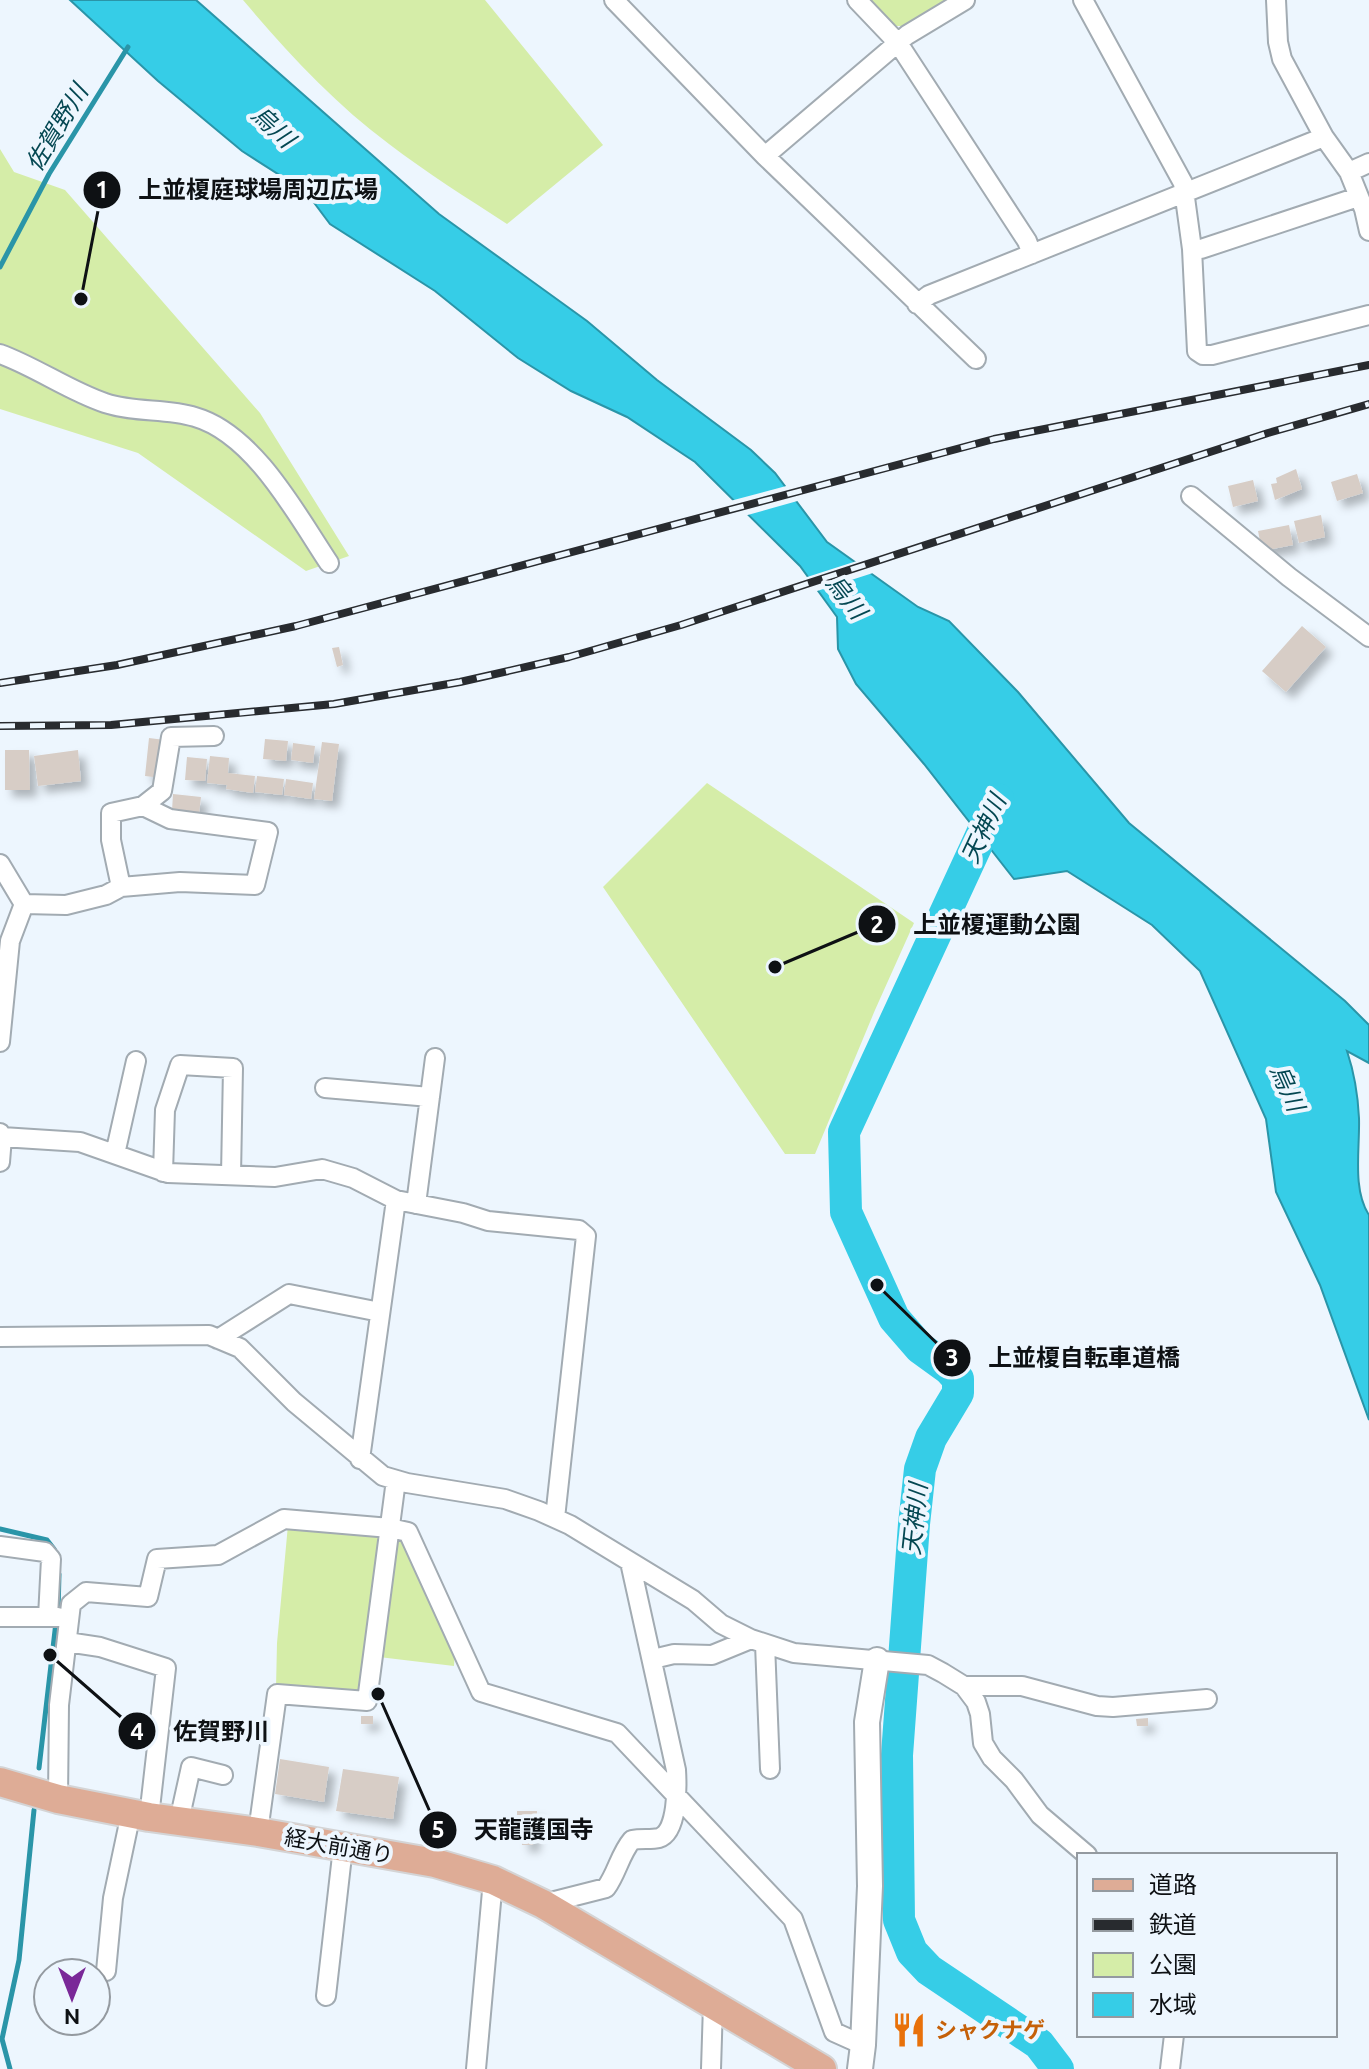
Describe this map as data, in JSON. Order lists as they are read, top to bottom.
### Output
{
  "streets": {
    "main road": ["経大前通り"]
  },
  "water": ["烏川", "佐賀野川", "天神川"],
  "places": {
    "other": [
      "上並榎庭球場周辺広場",
      "上並榎運動公園",
      "上並榎自転車道橋",
      "佐賀野川",
      "天龍護国寺"
    ],
    "restaurant": ["シャクナゲ"]
  },
  "legend": [
    "道路",
    "鉄道",
    "公園",
    "水域"
  ],
  "north": "bottom"
}
